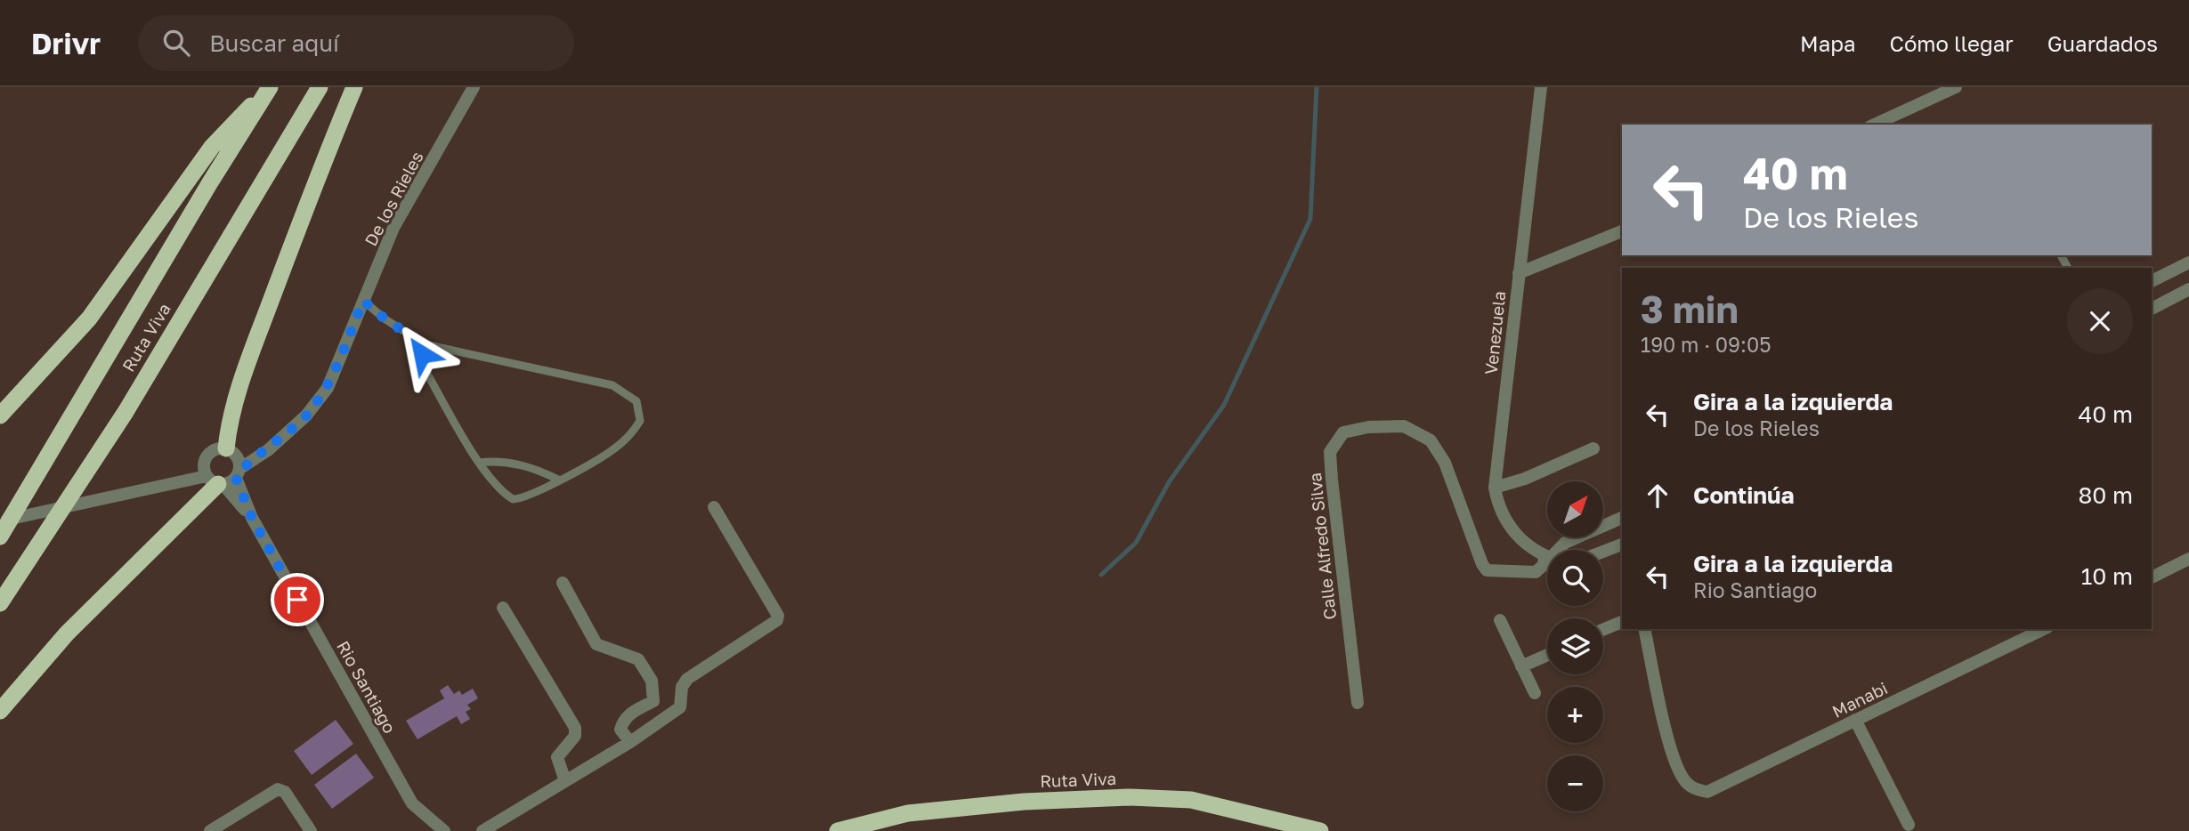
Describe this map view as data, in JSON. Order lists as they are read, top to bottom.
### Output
{
  "streets": {
    "highway": ["Ruta Viva"],
    "street": [
      "De los Rieles",
      "Venezuela",
      "Calle Alfredo Silva",
      "Rio Santiago",
      "Manabi"
    ]
  },
  "crossings": [
    ["De los Rieles", "Rio Santiago"]
  ],
  "north": "top right",
  "page": {
    "header": "Drivr",
    "search": "Buscar aquí",
    "nav": ["Mapa", "Cómo llegar", "Guardados"],
    "turn": ["40 m", "De los Rieles"],
    "heading": ["3 min", "190 m · 09:05"],
    "list": [
      {
        "name": "Gira a la izquierda",
        "note": "De los Rieles",
        "value": "40 m"
      },
      {
        "name": "Continúa",
        "value": "80 m"
      },
      {
        "name": "Gira a la izquierda",
        "note": "Rio Santiago",
        "value": "10 m"
      }
    ],
    "map_buttons": ["+", "−"]
  }
}
